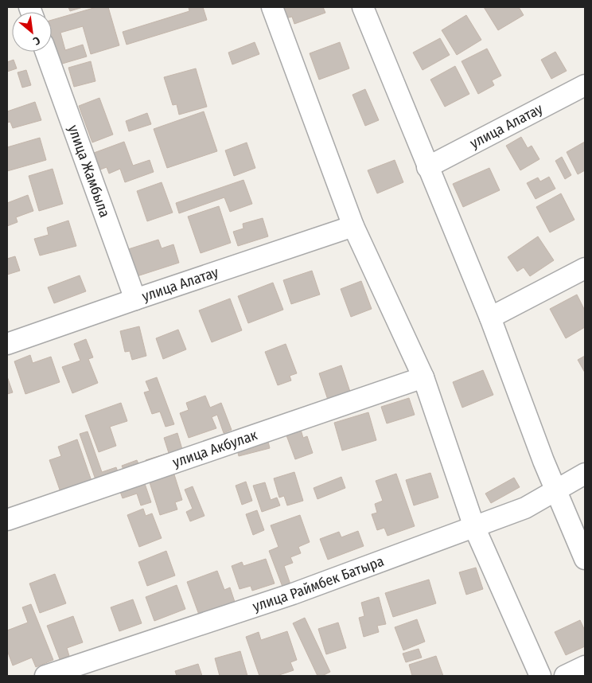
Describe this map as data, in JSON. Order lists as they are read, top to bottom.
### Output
{
  "streets": {
    "street": [
      "улица Алатау",
      "улица Жамбыла",
      "улица Акбулак",
      "улица Раймбек Батыра"
    ]
  },
  "crossings": [
    ["улица Алатау", "улица Жамбыла"]
  ],
  "north": "bottom right"
}
